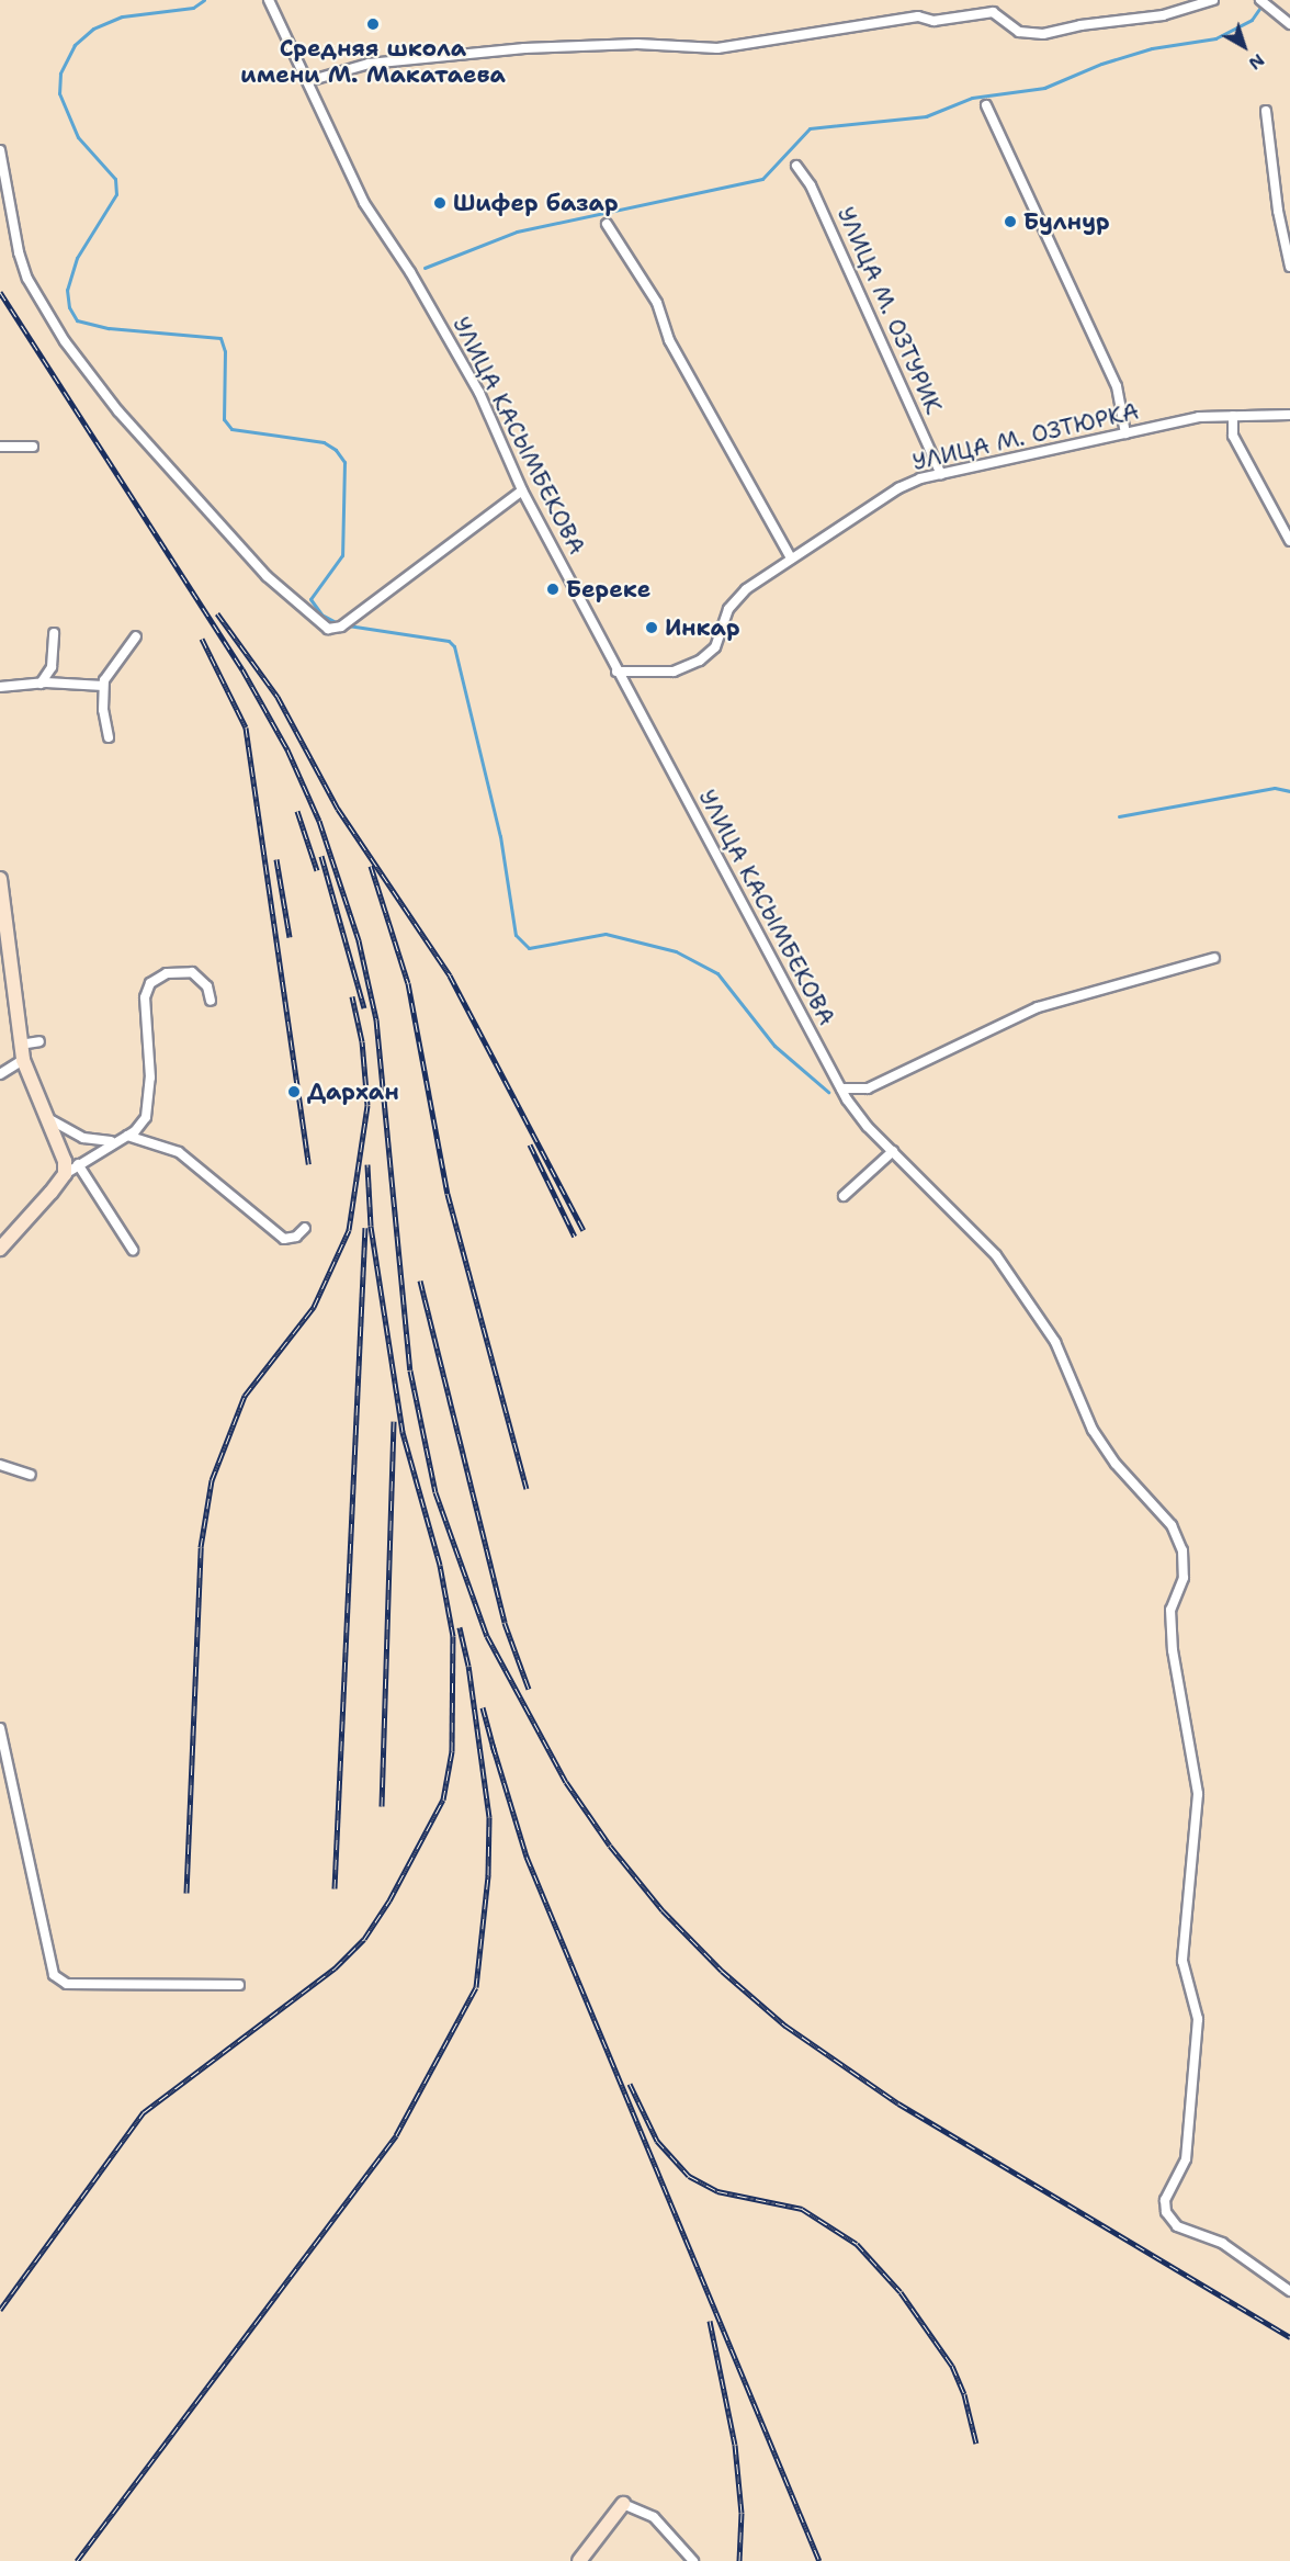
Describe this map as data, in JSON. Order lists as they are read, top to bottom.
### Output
{
  "streets": {
    "street": ["УЛИЦА М. ОЗТУРИК", "УЛИЦА КАСЫМБЕКОВА", "УЛИЦА М. ОЗТЮРКА"]
  },
  "crossings": [
    ["УЛИЦА М. ОЗТУРИК", "УЛИЦА М. ОЗТЮРКА"],
    ["УЛИЦА КАСЫМБЕКОВА", "УЛИЦА М. ОЗТЮРКА"]
  ],
  "places": [
    "Средняя школа имени М. Макатаева",
    "Шифер базар",
    "Булнур",
    "Береке",
    "Инкар",
    "Дархан"
  ],
  "north": "bottom right"
}
